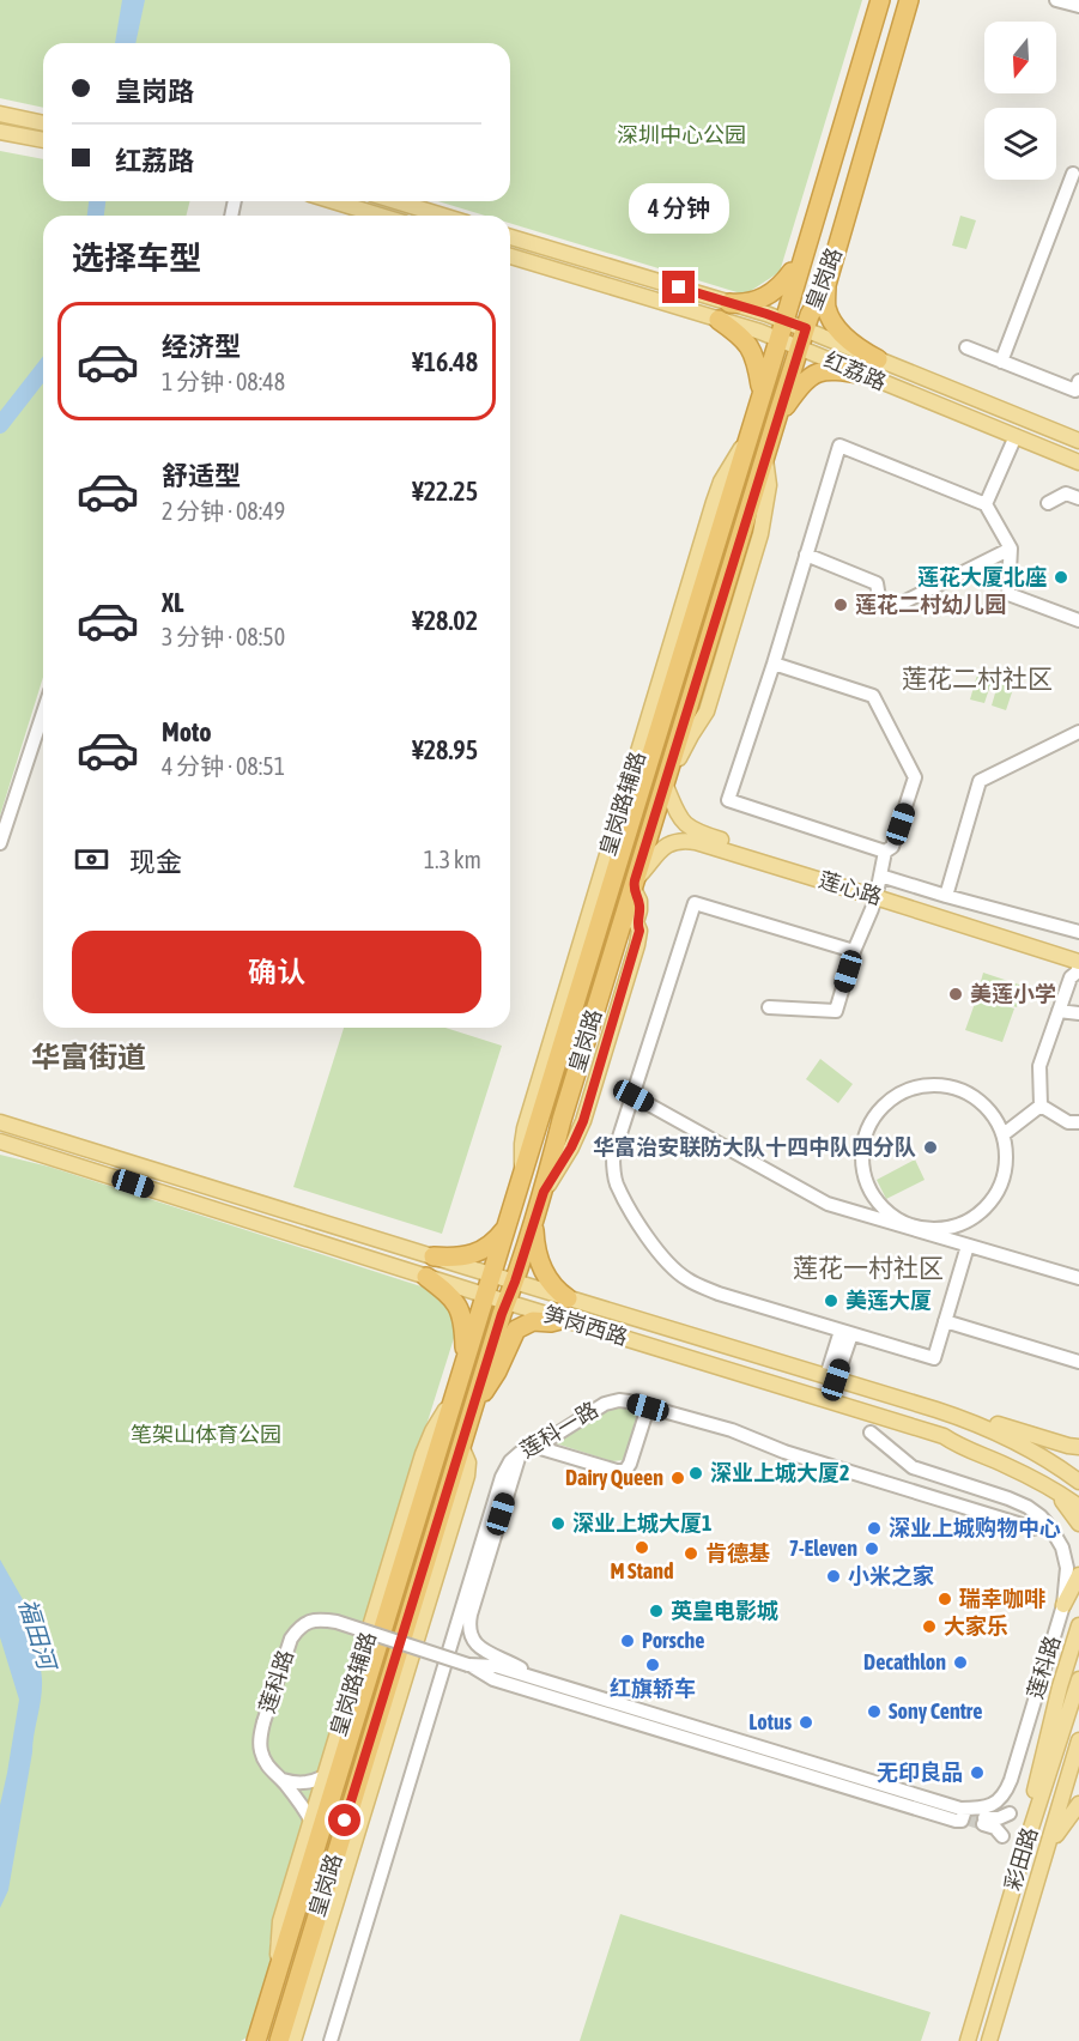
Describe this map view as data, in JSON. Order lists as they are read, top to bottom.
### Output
{
  "streets": {
    "highway": ["皇岗路"],
    "main road": [
      "红荔路",
      "皇岗路辅路",
      "莲心路",
      "笋岗西路",
      "彩田路"
    ],
    "street": ["莲科一路", "莲科路"]
  },
  "crossings": [
    ["皇岗路", "红荔路"],
    ["皇岗路", "皇岗路辅路"],
    ["皇岗路", "莲心路"],
    ["皇岗路", "笋岗西路"],
    ["皇岗路辅路", "莲科路"],
    ["莲科一路", "莲科路"]
  ],
  "districts": ["莲花二村社区", "华富街道", "莲花一村社区"],
  "water": ["福田河"],
  "parks": ["深圳中心公园", "笔架山体育公园"],
  "places": [
    "莲花大厦北座",
    "莲花二村幼儿园",
    "美莲小学",
    "华富治安联防大队十四中队四分队",
    "美莲大厦",
    "深业上城大厦2",
    "Dairy Queen",
    "深业上城大厦1",
    "深业上城购物中心",
    "M Stand",
    "7-Eleven",
    "肯德基",
    "小米之家",
    "瑞幸咖啡",
    "英皇电影城",
    "大家乐",
    "Porsche",
    "Decathlon",
    "红旗轿车",
    "Sony Centre",
    "Lotus",
    "无印良品"
  ],
  "north": "bottom",
  "page": {
    "banner": ["皇岗路", "红荔路"],
    "bubble": "4 分钟",
    "heading": "选择车型",
    "list": [
      {
        "name": "经济型",
        "note": "1 分钟 · 08:48",
        "value": "¥16.48"
      },
      {
        "name": "舒适型",
        "note": "2 分钟 · 08:49",
        "value": "¥22.25"
      },
      {
        "name": "XL",
        "note": "3 分钟 · 08:50",
        "value": "¥28.02"
      },
      {
        "name": "Moto",
        "note": "4 分钟 · 08:51",
        "value": "¥28.95"
      }
    ],
    "pay": ["现金", "1.3 km"],
    "buttons": "确认"
  }
}
